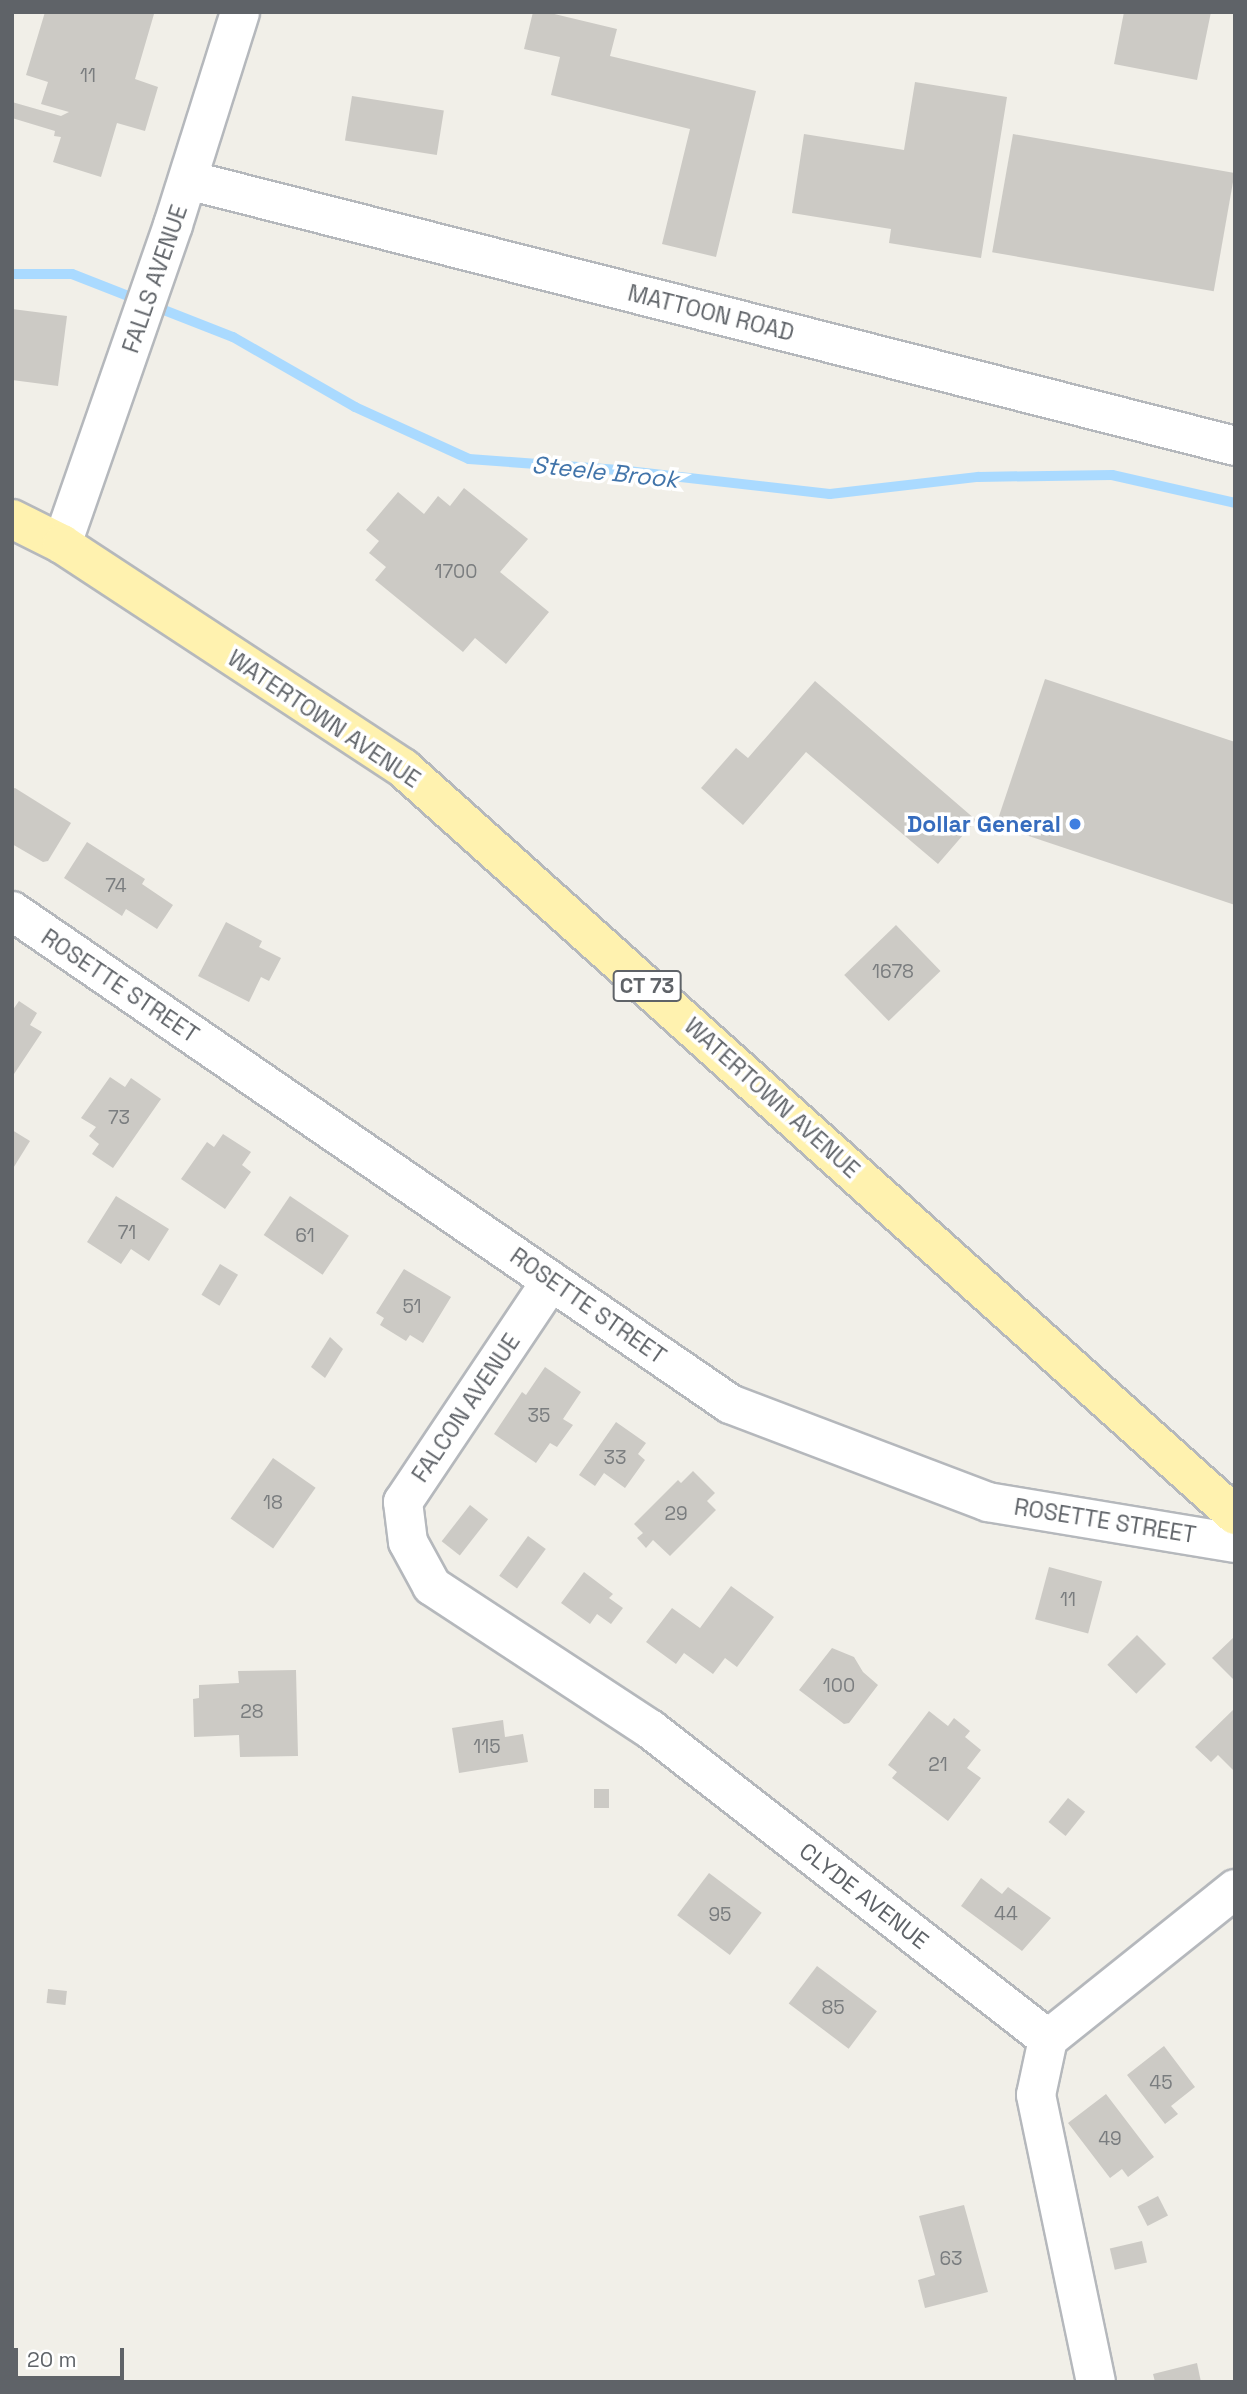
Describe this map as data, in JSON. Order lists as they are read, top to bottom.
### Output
{
  "streets": {
    "main road": ["WATERTOWN AVENUE", "CT 73"],
    "street": [
      "FALLS AVENUE",
      "MATTOON ROAD",
      "ROSETTE STREET",
      "FALCON AVENUE",
      "CLYDE AVENUE"
    ]
  },
  "crossings": [
    ["FALLS AVENUE", "MATTOON ROAD"],
    ["FALLS AVENUE", "WATERTOWN AVENUE"],
    ["ROSETTE STREET", "FALCON AVENUE"],
    ["FALCON AVENUE", "CLYDE AVENUE"]
  ],
  "water": ["Steele Brook"],
  "places": ["Dollar General"],
  "house_numbers": [
    "11",
    "1700",
    "74",
    "1678",
    "73",
    "71",
    "61",
    "51",
    "35",
    "33",
    "18",
    "29",
    "11",
    "100",
    "28",
    "115",
    "21",
    "44",
    "95",
    "85",
    "45",
    "49",
    "63"
  ],
  "scale_bar": "20 m"
}
